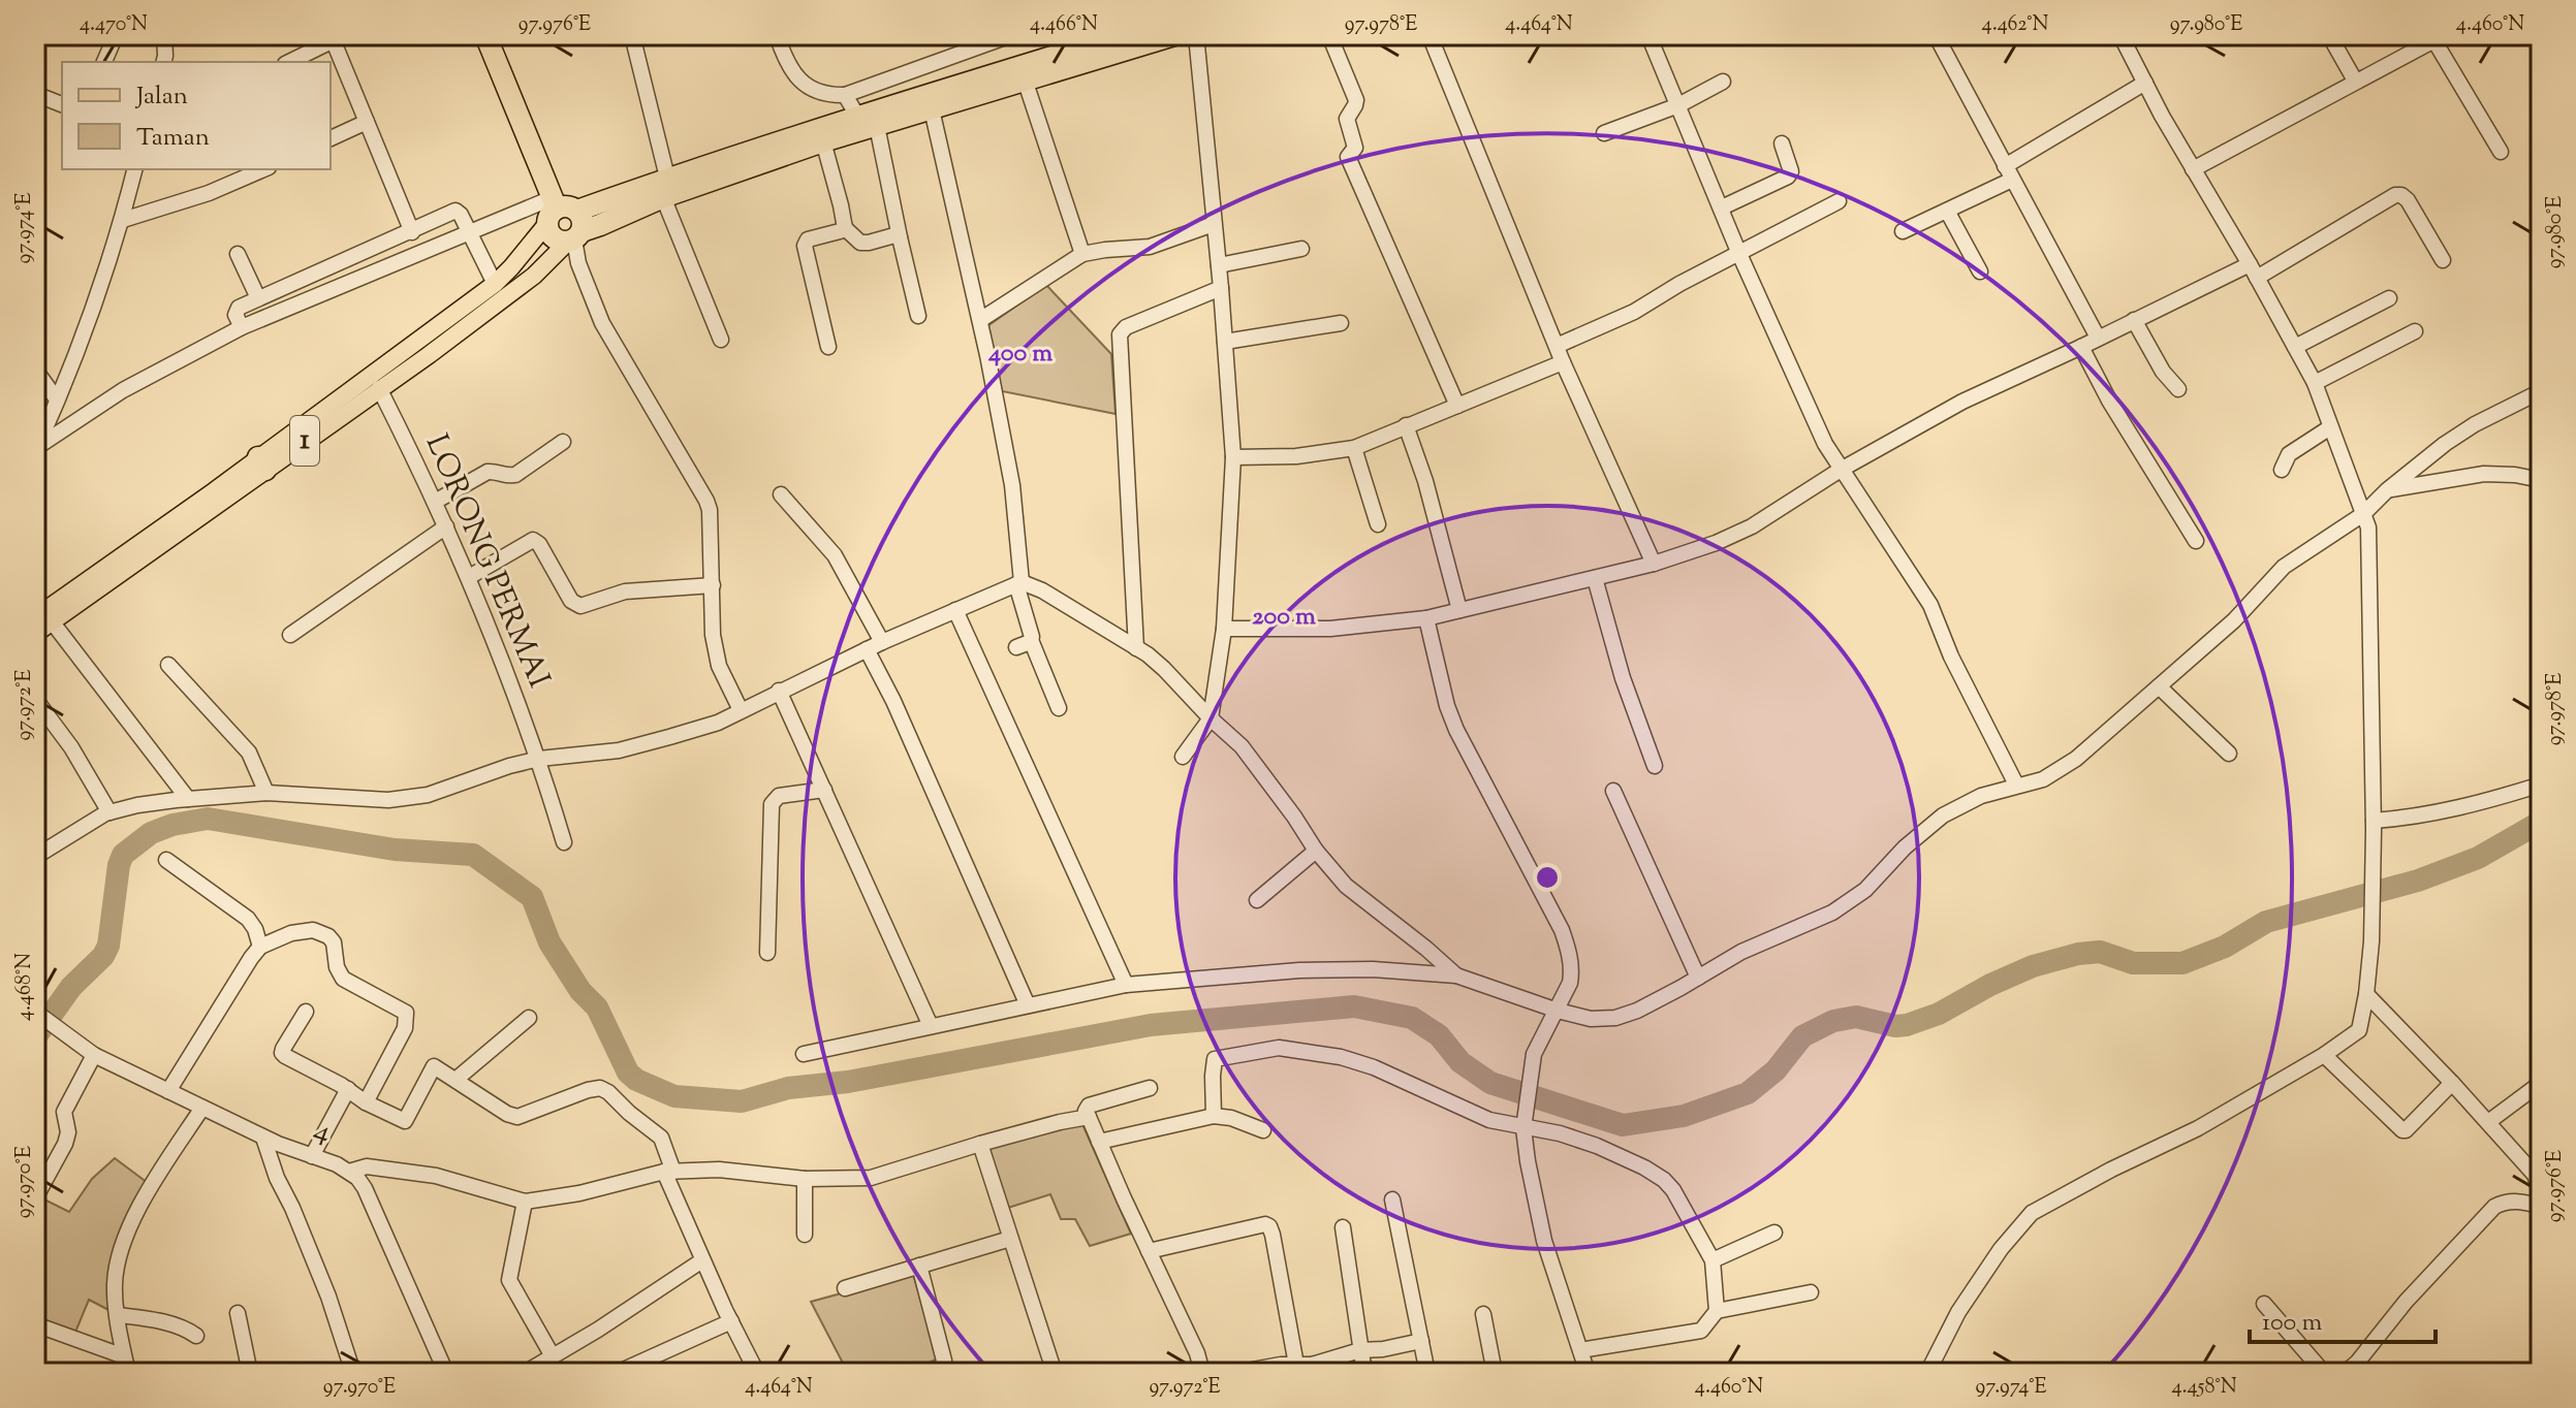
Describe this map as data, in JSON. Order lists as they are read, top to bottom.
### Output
{
  "streets": {
    "highway": ["1"],
    "street": ["LORONG PERMAI", "4"]
  },
  "crossings": [
    ["1", "LORONG PERMAI"]
  ],
  "legend": ["Jalan", "Taman"],
  "scale_bar": "100 m",
  "coordinates": [
    "4.470°N",
    "97.976°E",
    "4.466°N",
    "97.978°E",
    "4.464°N",
    "4.462°N",
    "97.980°E",
    "4.460°N",
    "97.974°E",
    "97.972°E",
    "4.468°N",
    "97.970°E",
    "4.458°N"
  ],
  "rings": ["400 m", "200 m"]
}
